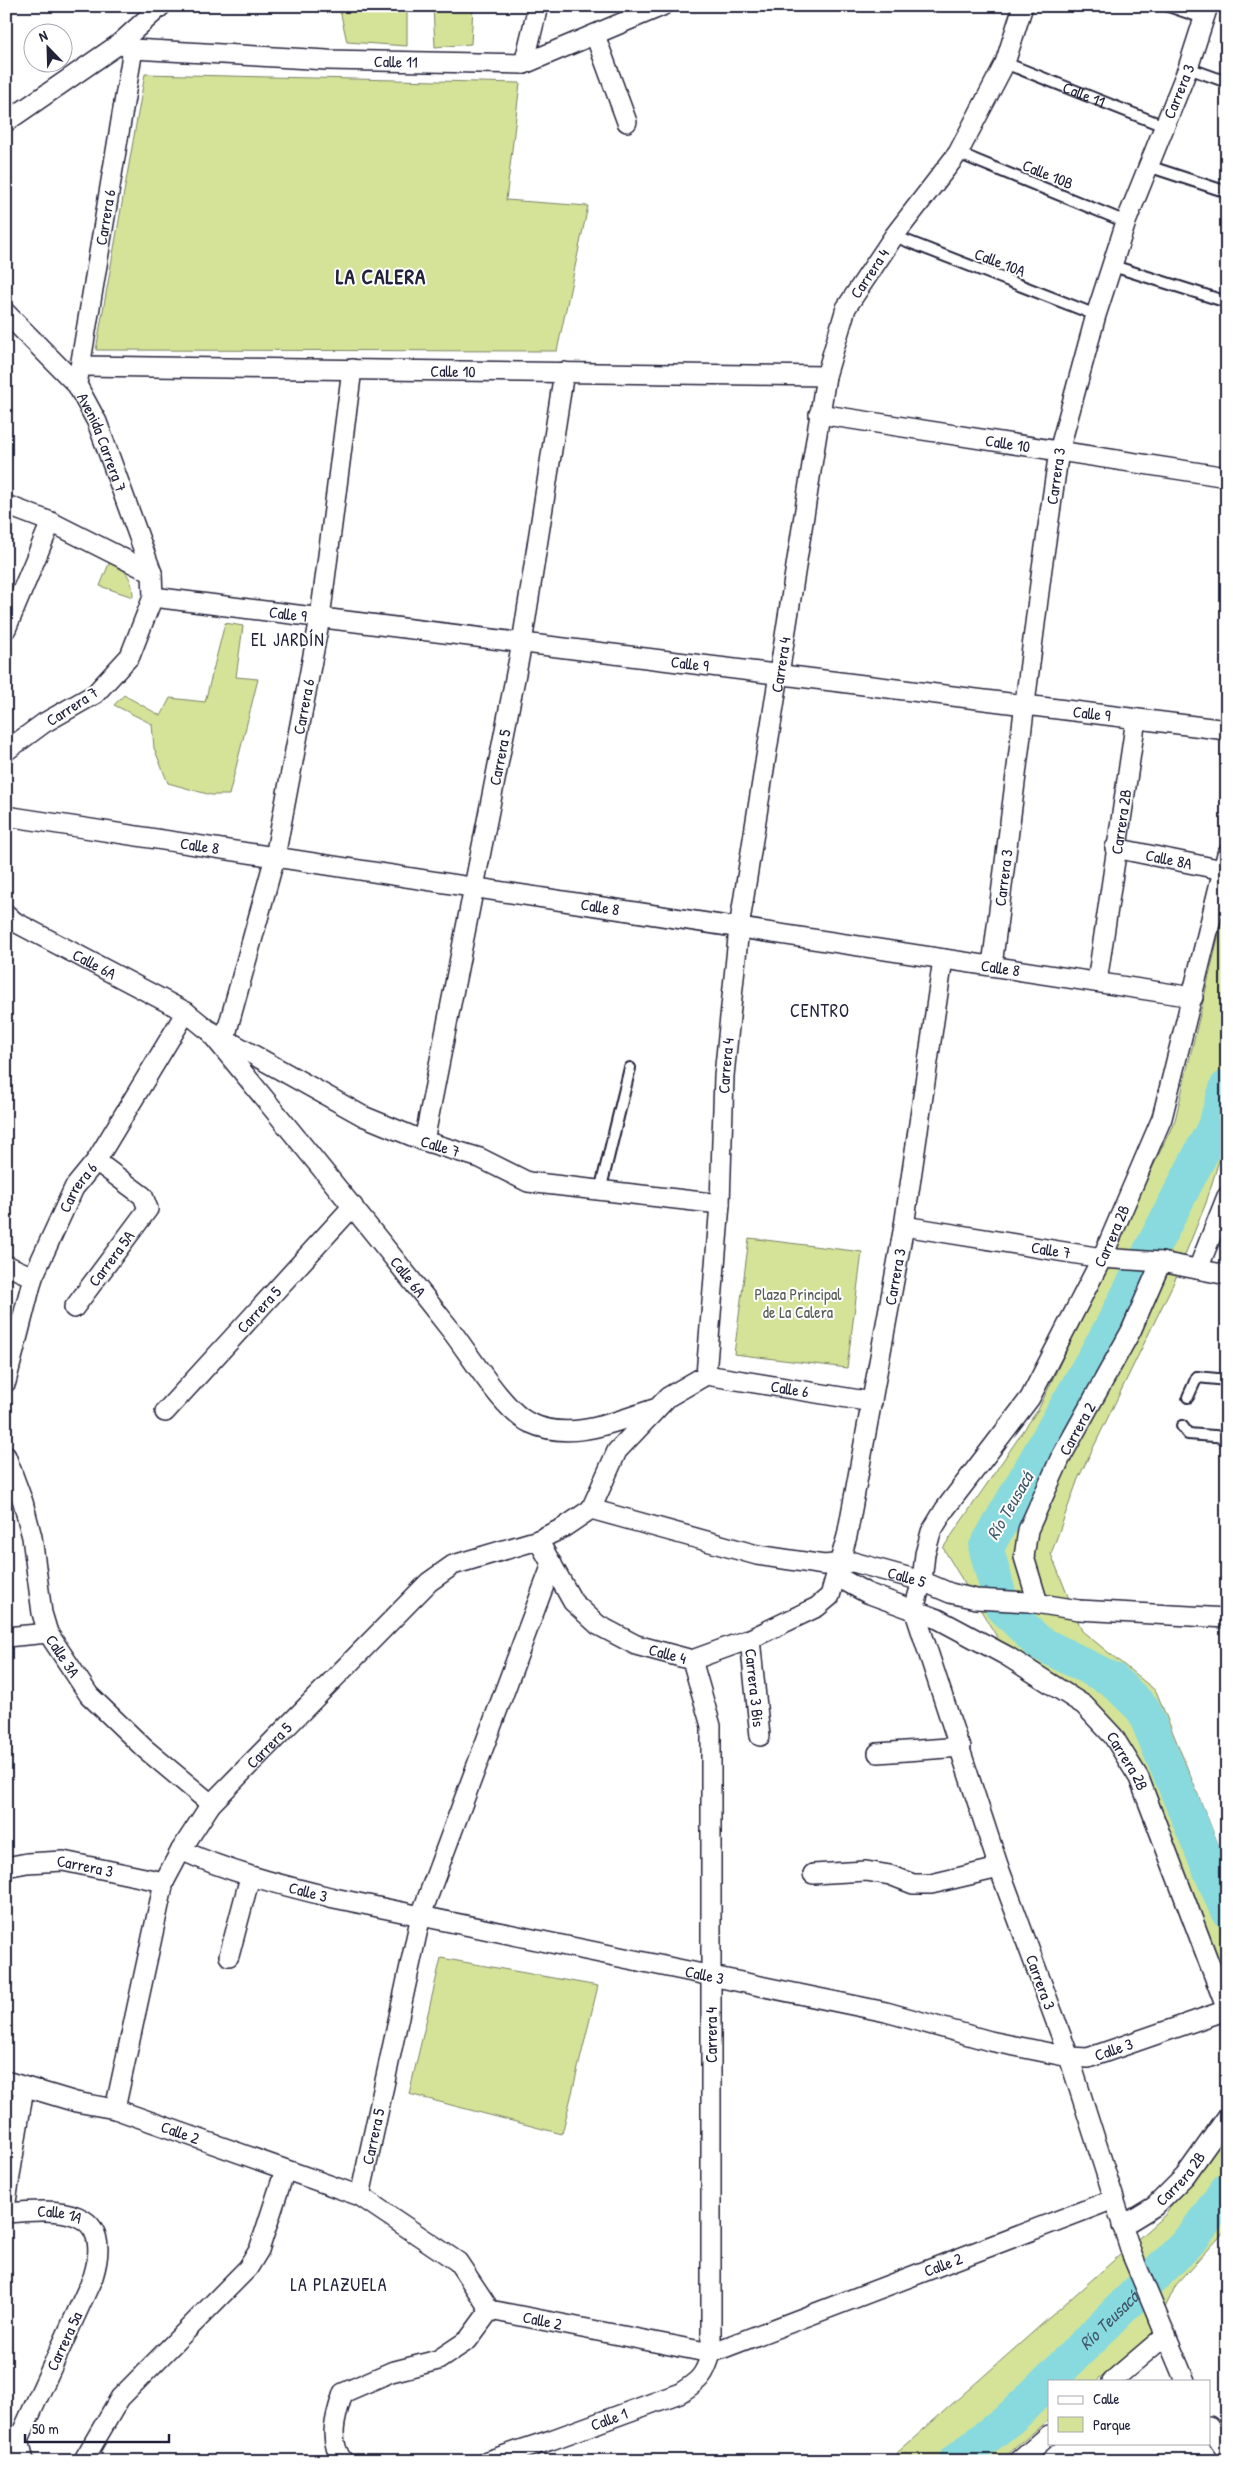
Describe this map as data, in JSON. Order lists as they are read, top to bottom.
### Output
{
  "streets": {
    "street": [
      "Calle 11",
      "Carrera 3",
      "Carrera 6",
      "Carrera 4",
      "Calle 10",
      "Avenida Carrera 7",
      "Calle 9",
      "Carrera 7",
      "Carrera 5",
      "Carrera 2B",
      "Calle 8",
      "Calle 8A",
      "Calle 6A",
      "Calle 7",
      "Carrera 5A",
      "Calle 6",
      "Carrera 2",
      "Calle 5",
      "Calle 4",
      "Calle 3A",
      "Carrera 3 Bis",
      "Calle 3",
      "Calle 2",
      "Calle 1A",
      "Carrera 5a",
      "Calle 1"
    ],
    "lane": ["Calle 10B", "Calle 10A"]
  },
  "crossings": [
    ["Calle 11", "Carrera 3"],
    ["Calle 11", "Carrera 6"],
    ["Calle 11", "Carrera 4"],
    ["Carrera 3", "Calle 10B"],
    ["Carrera 3", "Calle 10A"],
    ["Carrera 3", "Calle 10"],
    ["Carrera 3", "Calle 9"],
    ["Carrera 3", "Carrera 5"],
    ["Carrera 3", "Carrera 2B"],
    ["Carrera 3", "Calle 8"],
    ["Carrera 3", "Calle 7"],
    ["Carrera 3", "Calle 6"],
    ["Carrera 3", "Calle 5"],
    ["Carrera 3", "Calle 4"],
    ["Carrera 3", "Calle 3"],
    ["Carrera 3", "Calle 2"],
    ["Calle 10B", "Carrera 4"],
    ["Carrera 6", "Calle 10"],
    ["Carrera 6", "Avenida Carrera 7"],
    ["Carrera 6", "Calle 9"],
    ["Carrera 6", "Calle 8"],
    ["Carrera 6", "Calle 6A"],
    ["Carrera 6", "Calle 7"],
    ["Carrera 6", "Carrera 5A"],
    ["Calle 10A", "Carrera 4"],
    ["Carrera 4", "Calle 10"],
    ["Carrera 4", "Calle 9"],
    ["Carrera 4", "Calle 8"],
    ["Carrera 4", "Calle 7"],
    ["Carrera 4", "Calle 6"],
    ["Carrera 4", "Calle 4"],
    ["Carrera 4", "Calle 3"],
    ["Carrera 4", "Calle 2"],
    ["Carrera 4", "Calle 1"],
    ["Calle 10", "Carrera 5"],
    ["Avenida Carrera 7", "Calle 9"],
    ["Avenida Carrera 7", "Carrera 7"],
    ["Calle 9", "Carrera 7"],
    ["Calle 9", "Carrera 5"],
    ["Calle 9", "Carrera 2B"],
    ["Carrera 5", "Calle 8"],
    ["Carrera 5", "Calle 6A"],
    ["Carrera 5", "Calle 7"],
    ["Carrera 5", "Calle 5"],
    ["Carrera 5", "Calle 4"],
    ["Carrera 5", "Calle 3A"],
    ["Carrera 5", "Calle 3"],
    ["Carrera 5", "Calle 2"],
    ["Carrera 2B", "Calle 8"],
    ["Carrera 2B", "Calle 8A"],
    ["Carrera 2B", "Calle 7"],
    ["Carrera 2B", "Calle 5"],
    ["Carrera 2B", "Calle 4"],
    ["Carrera 2B", "Calle 3"],
    ["Calle 6A", "Calle 7"],
    ["Calle 7", "Carrera 2"],
    ["Carrera 2", "Calle 5"],
    ["Calle 5", "Calle 4"],
    ["Calle 4", "Carrera 3 Bis"],
    ["Calle 2", "Calle 1"],
    ["Calle 1A", "Carrera 5a"]
  ],
  "districts": [
    "LA CALERA",
    "EL JARDÍN",
    "CENTRO",
    "LA PLAZUELA"
  ],
  "water": ["Río Teusacá"],
  "parks": ["Plaza Principal de La Calera"],
  "legend": ["Calle", "Parque"],
  "scale_bar": "50 m",
  "north": "top left"
}
